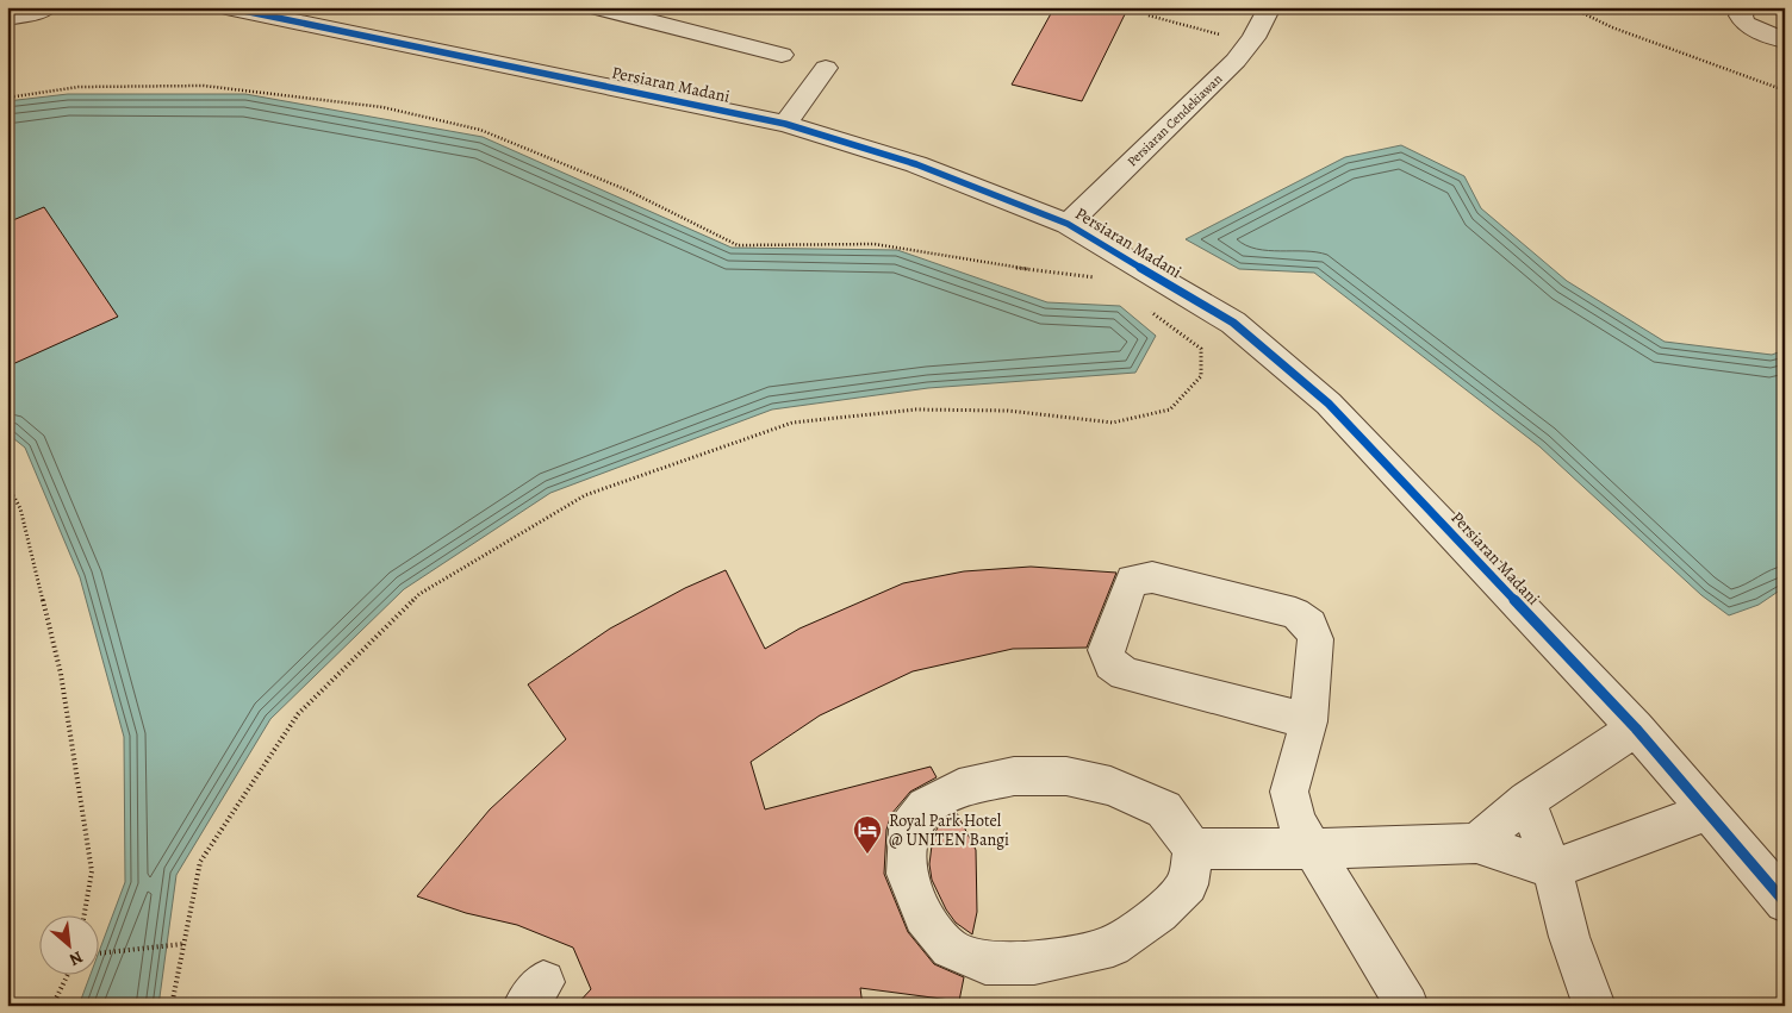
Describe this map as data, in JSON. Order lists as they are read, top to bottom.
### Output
{
  "streets": {
    "street": ["Persiaran Madani", "Persiaran Cendekiawan"]
  },
  "crossings": [
    ["Persiaran Madani", "Persiaran Cendekiawan"]
  ],
  "places": {
    "hotel": ["Royal Park Hotel @ UNITEN Bangi"]
  },
  "north": "bottom right"
}
